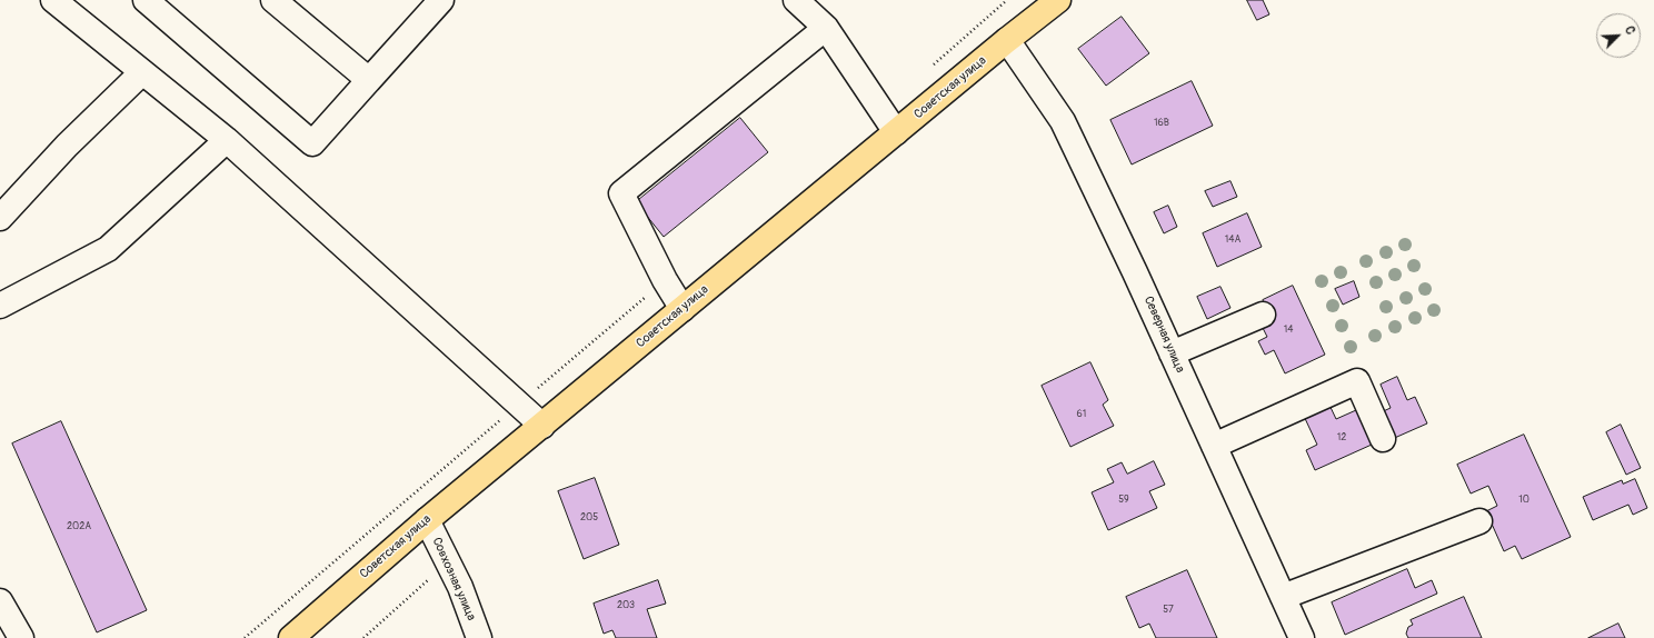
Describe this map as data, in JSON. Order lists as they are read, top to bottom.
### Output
{
  "streets": {
    "main road": ["Советская улица"],
    "street": ["Северная улица", "Совхозная улица"]
  },
  "crossings": [
    ["Советская улица", "Северная улица"],
    ["Советская улица", "Совхозная улица"]
  ],
  "house_numbers": [
    "16В",
    "14А",
    "14",
    "61",
    "12",
    "59",
    "10",
    "205",
    "202А",
    "203",
    "57"
  ],
  "north": "top right"
}
